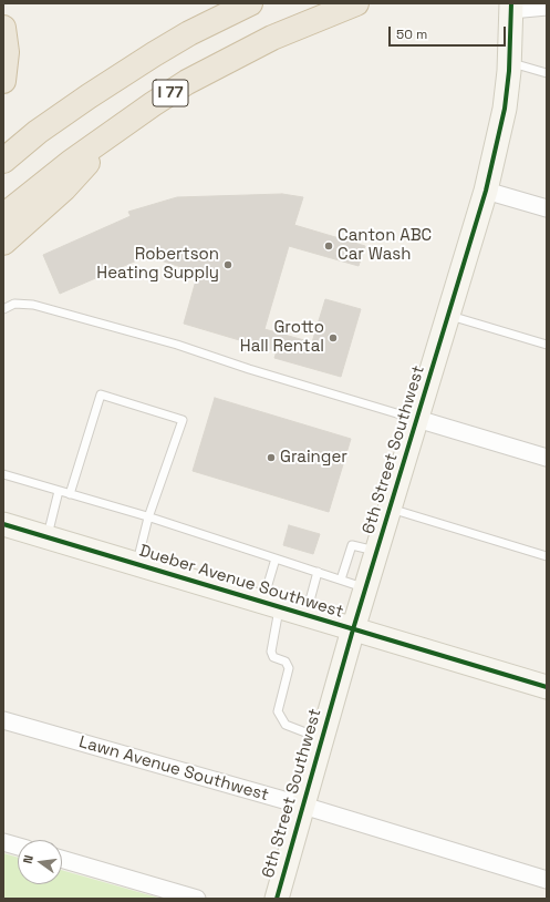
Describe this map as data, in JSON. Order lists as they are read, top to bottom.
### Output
{
  "streets": {
    "highway": ["I 77"],
    "street": ["6th Street Southwest", "Dueber Avenue Southwest", "Lawn Avenue Southwest"]
  },
  "crossings": [
    ["6th Street Southwest", "Dueber Avenue Southwest"],
    ["6th Street Southwest", "Lawn Avenue Southwest"]
  ],
  "places": [
    "Canton ABC Car Wash",
    "Robertson Heating Supply",
    "Grotto Hall Rental",
    "Grainger"
  ],
  "scale_bar": "50 m",
  "north": "left"
}
